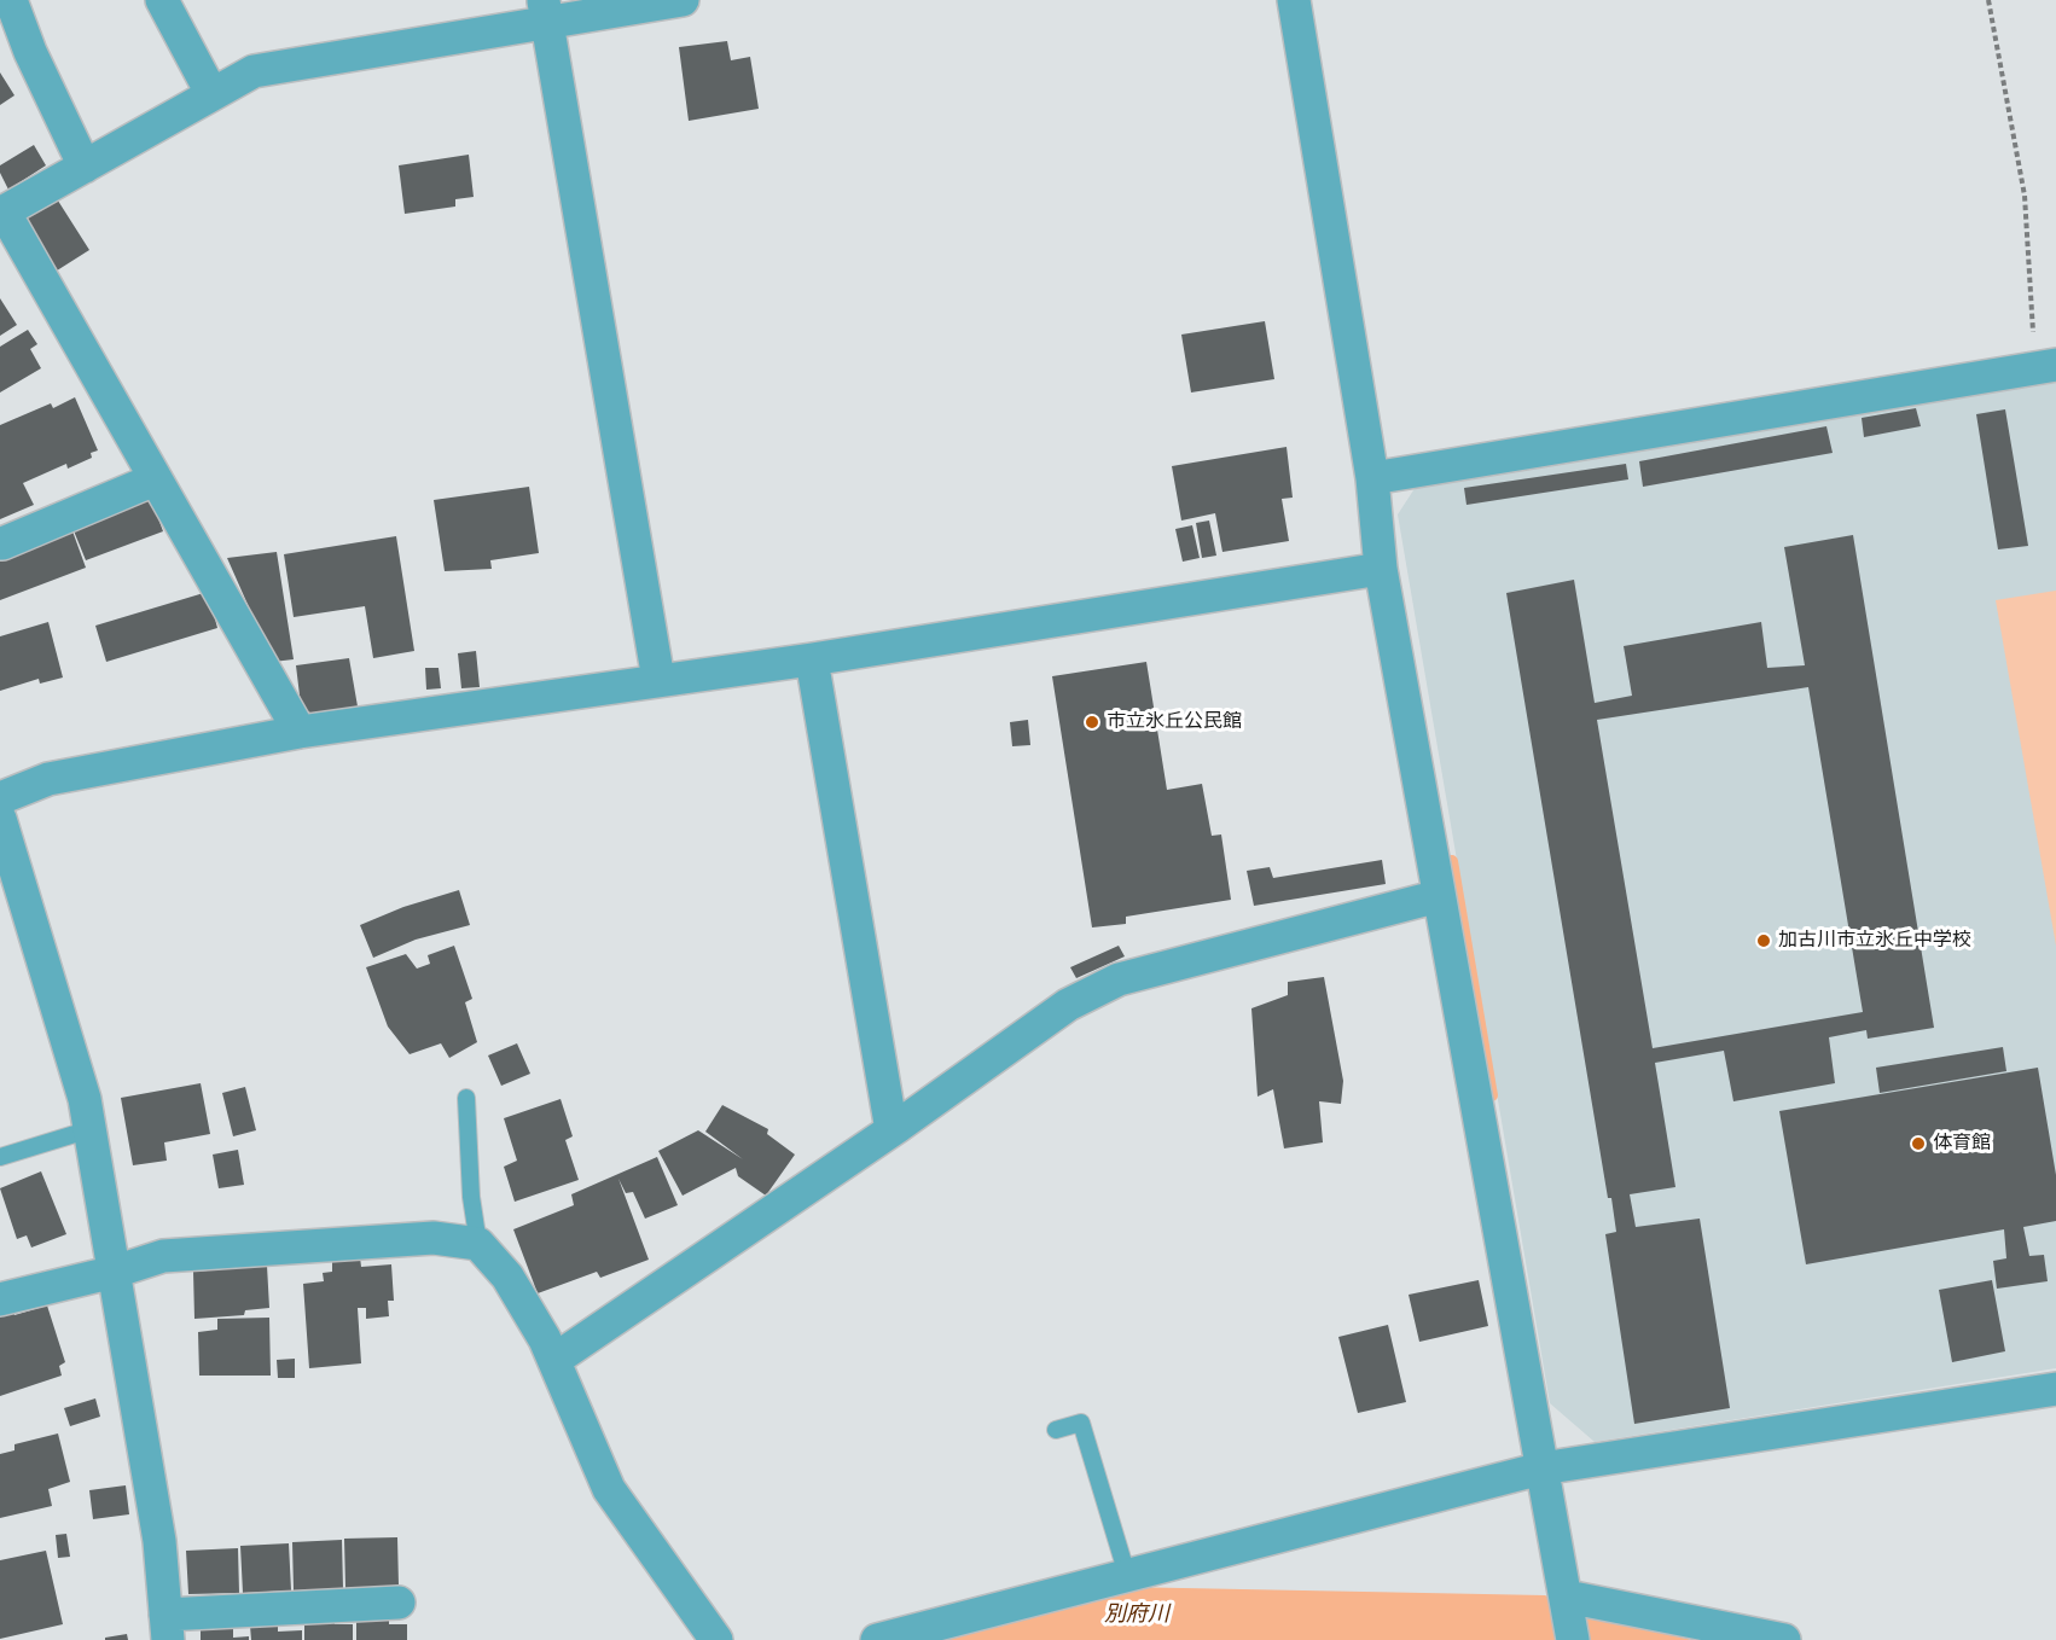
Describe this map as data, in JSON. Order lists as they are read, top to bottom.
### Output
{
  "water": ["別府川"],
  "places": ["市立氷丘公民館", "加古川市立氷丘中学校", "体育館"]
}
